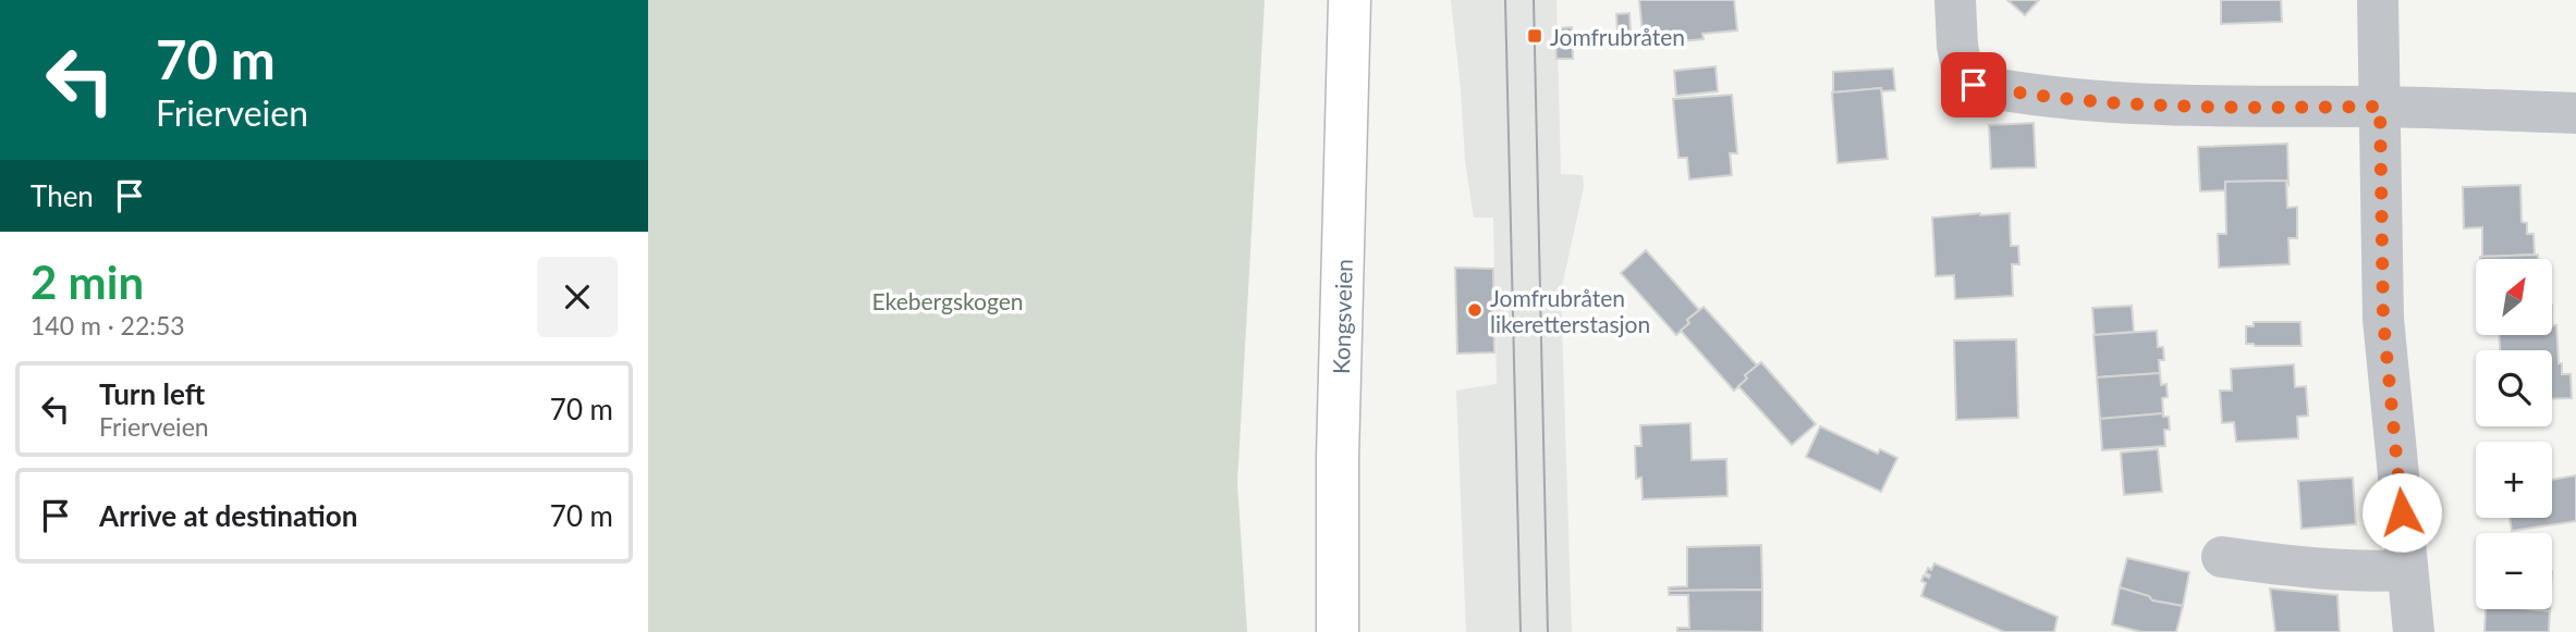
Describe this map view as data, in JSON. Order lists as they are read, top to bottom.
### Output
{
  "streets": {
    "main road": ["Kongsveien"]
  },
  "parks": ["Ekebergskogen"],
  "places": {
    "transit": ["Jomfrubråten"],
    "other": ["Jomfrubråten likeretterstasjon"]
  },
  "north": "top right",
  "page": {
    "turn": ["70 m", "Frierveien"],
    "then": "Then",
    "heading": ["2 min", "140 m · 22:53"],
    "map_buttons": ["+", "−"],
    "list": [
      {
        "name": "Turn left",
        "note": "Frierveien",
        "value": "70 m"
      },
      {
        "name": "Arrive at destination",
        "value": "70 m"
      }
    ]
  }
}
